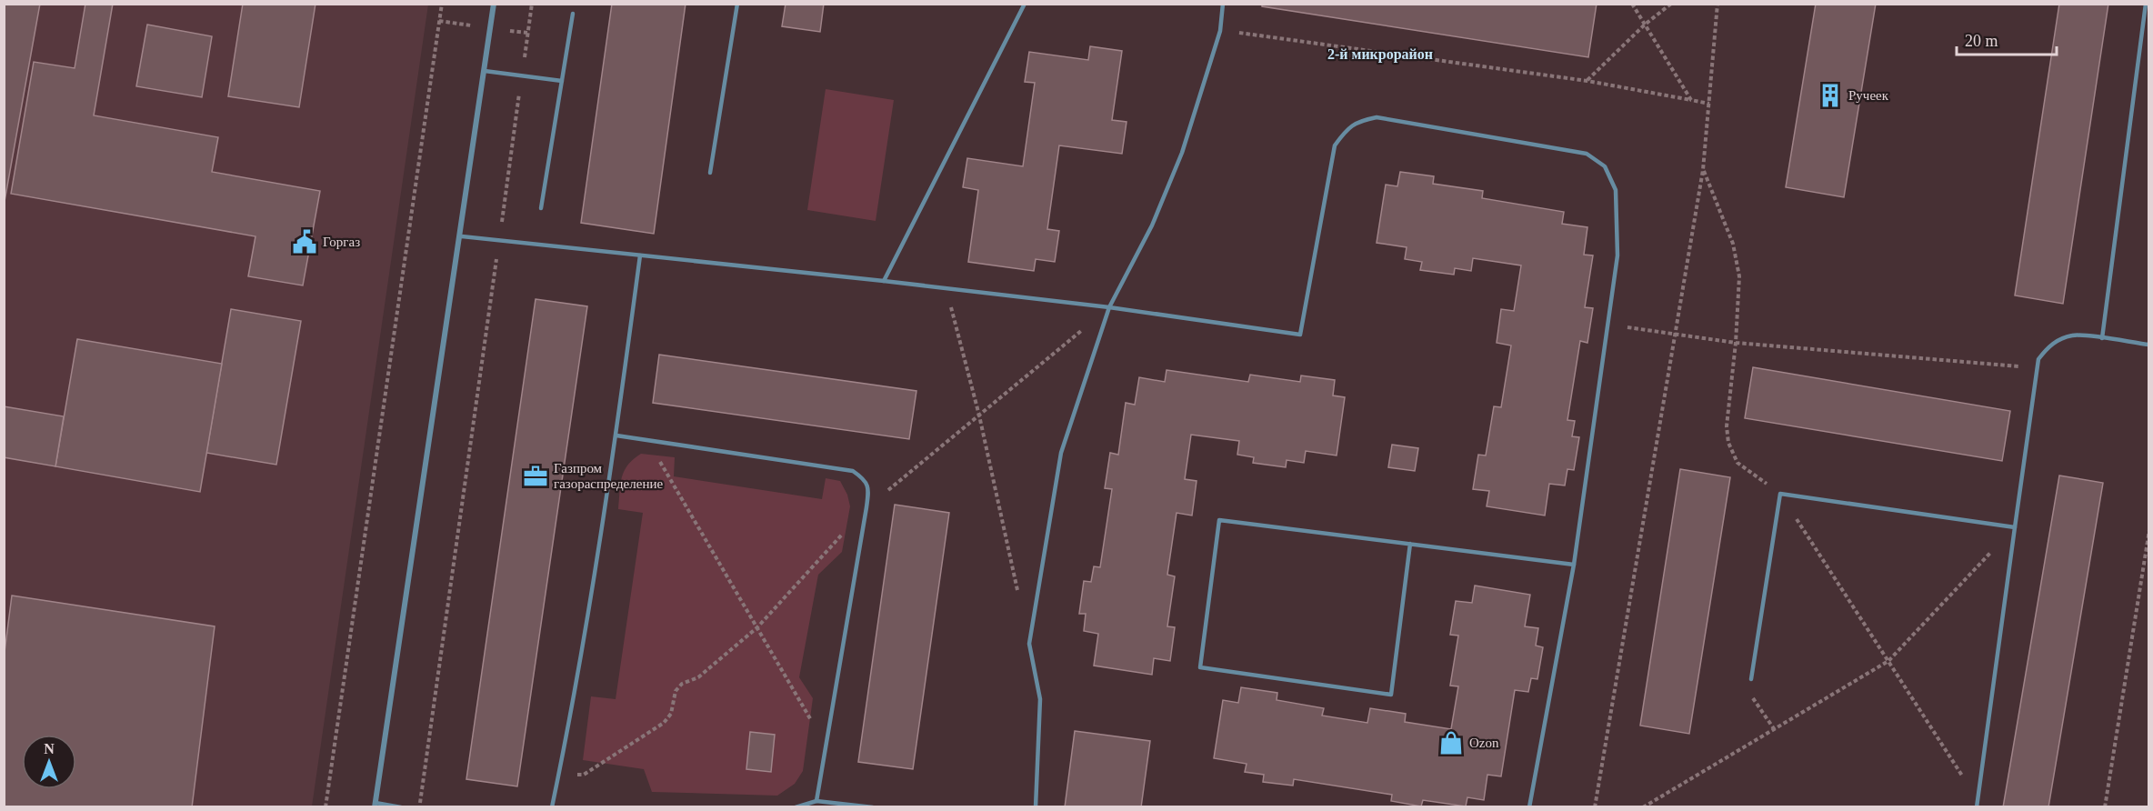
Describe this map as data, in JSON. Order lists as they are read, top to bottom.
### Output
{
  "districts": ["2-й микрорайон"],
  "places": {
    "building": ["Ручеек"],
    "public building": ["Горгаз"],
    "office": ["Газпром газораспределение"],
    "shop": ["Ozon"]
  },
  "scale_bar": "20 m",
  "north": "top"
}
